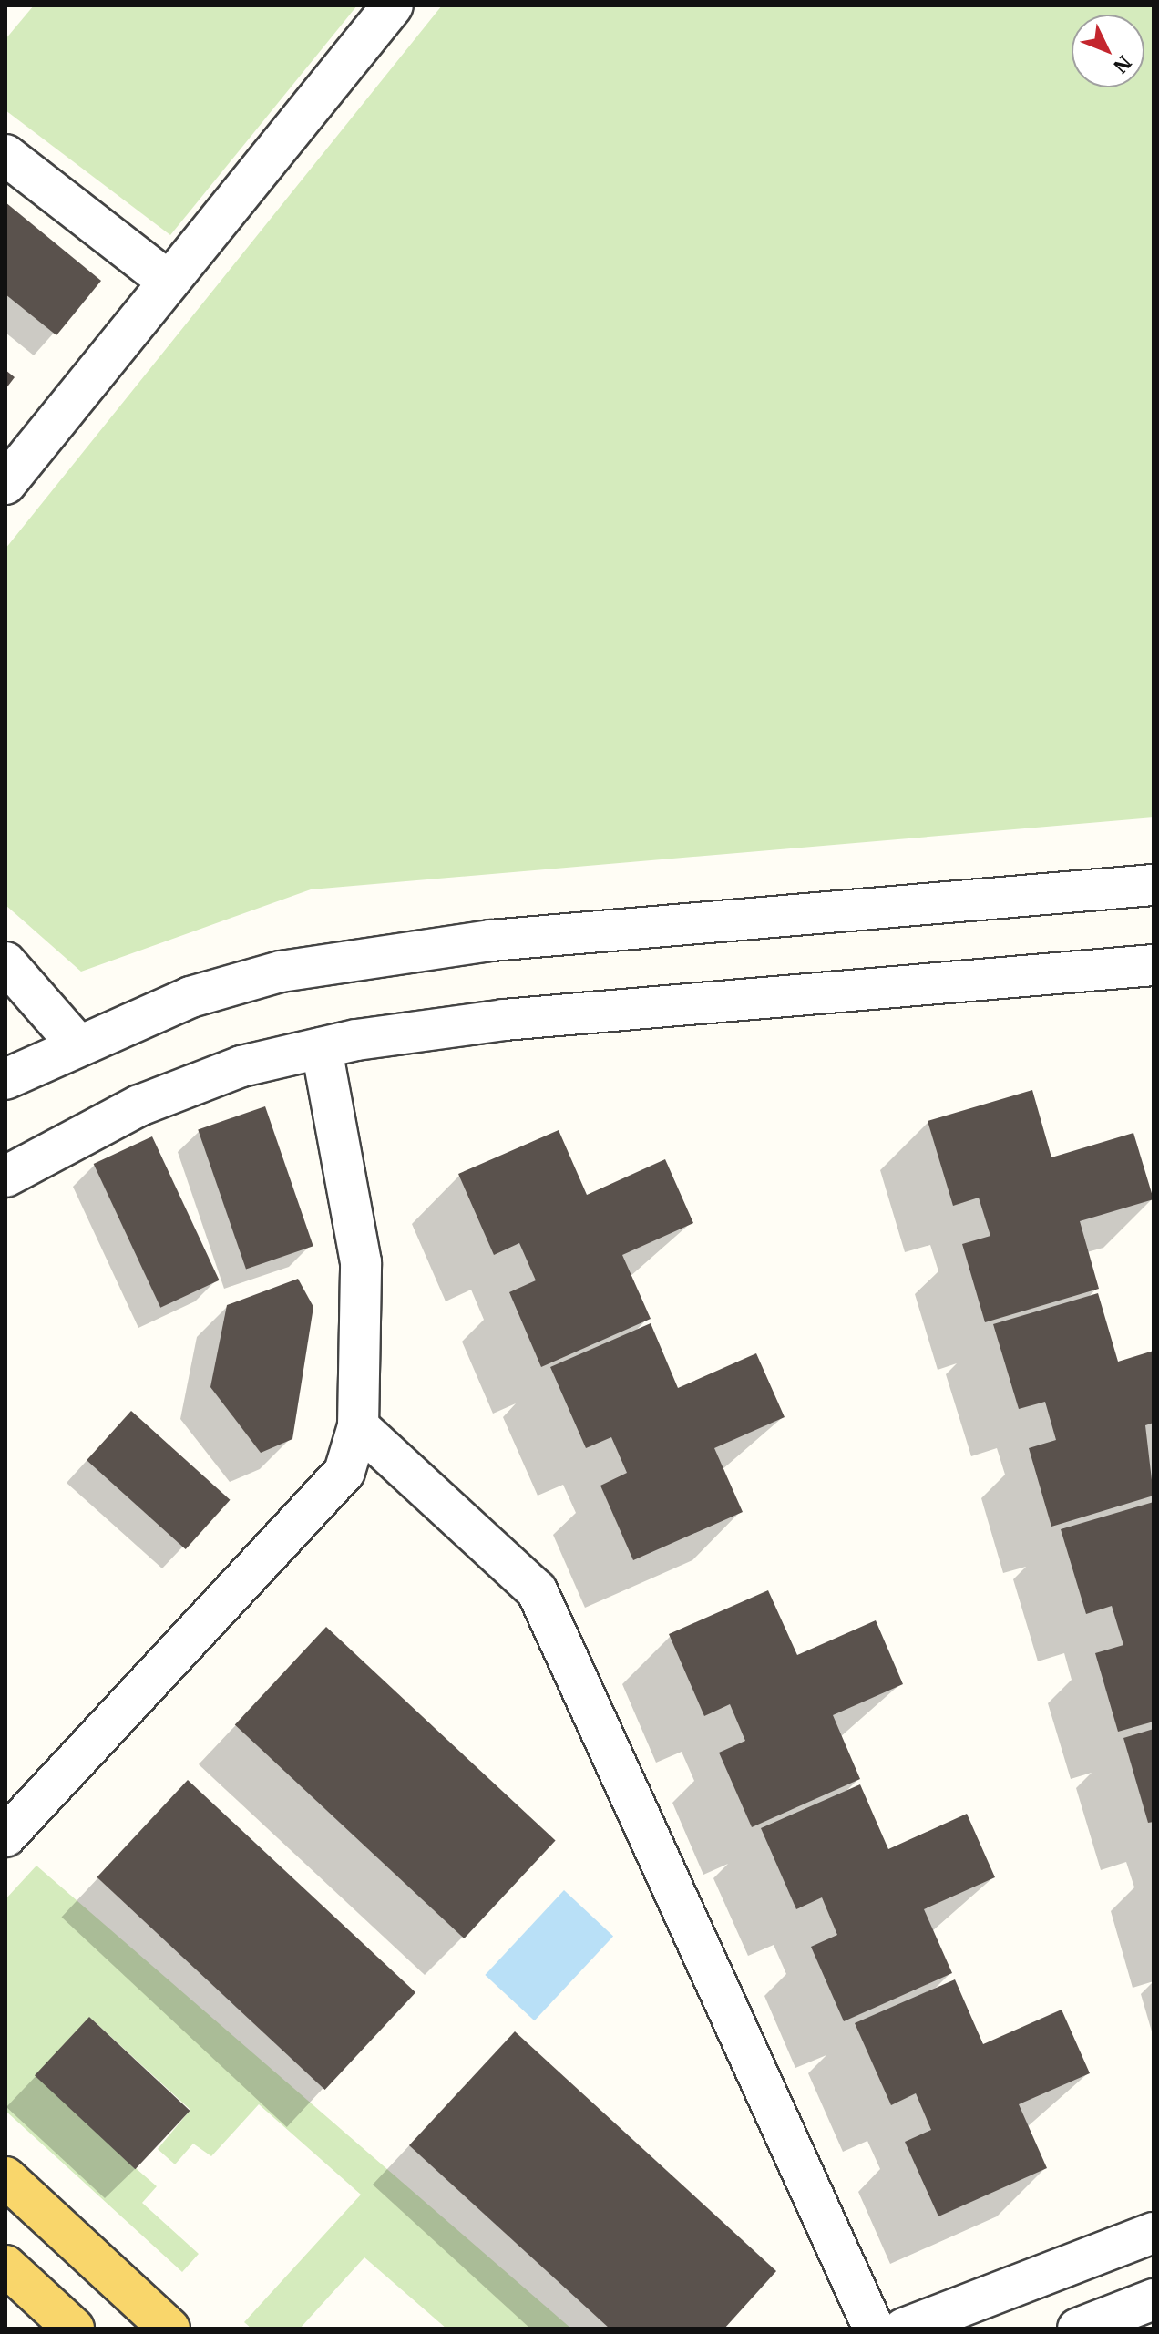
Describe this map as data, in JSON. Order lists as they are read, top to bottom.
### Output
{
  "north": "bottom right"
}
